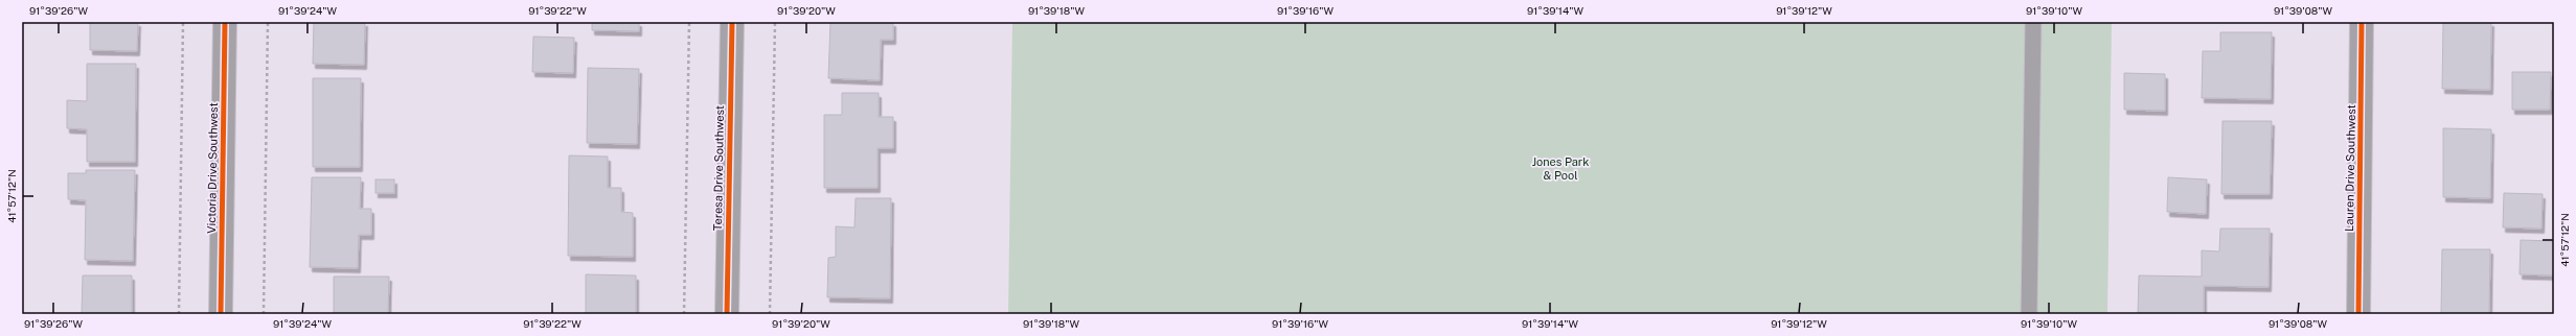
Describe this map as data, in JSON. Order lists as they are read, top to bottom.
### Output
{
  "streets": {
    "street": ["Victoria Drive Southwest", "Teresa Drive Southwest", "Lauren Drive Southwest"]
  },
  "parks": ["Jones Park & Pool"],
  "coordinates": [
    "91°39'26\"W",
    "91°39'24\"W",
    "91°39'22\"W",
    "91°39'20\"W",
    "91°39'18\"W",
    "91°39'16\"W",
    "91°39'14\"W",
    "91°39'12\"W",
    "91°39'10\"W",
    "91°39'08\"W",
    "41°57'12\"N"
  ]
}
